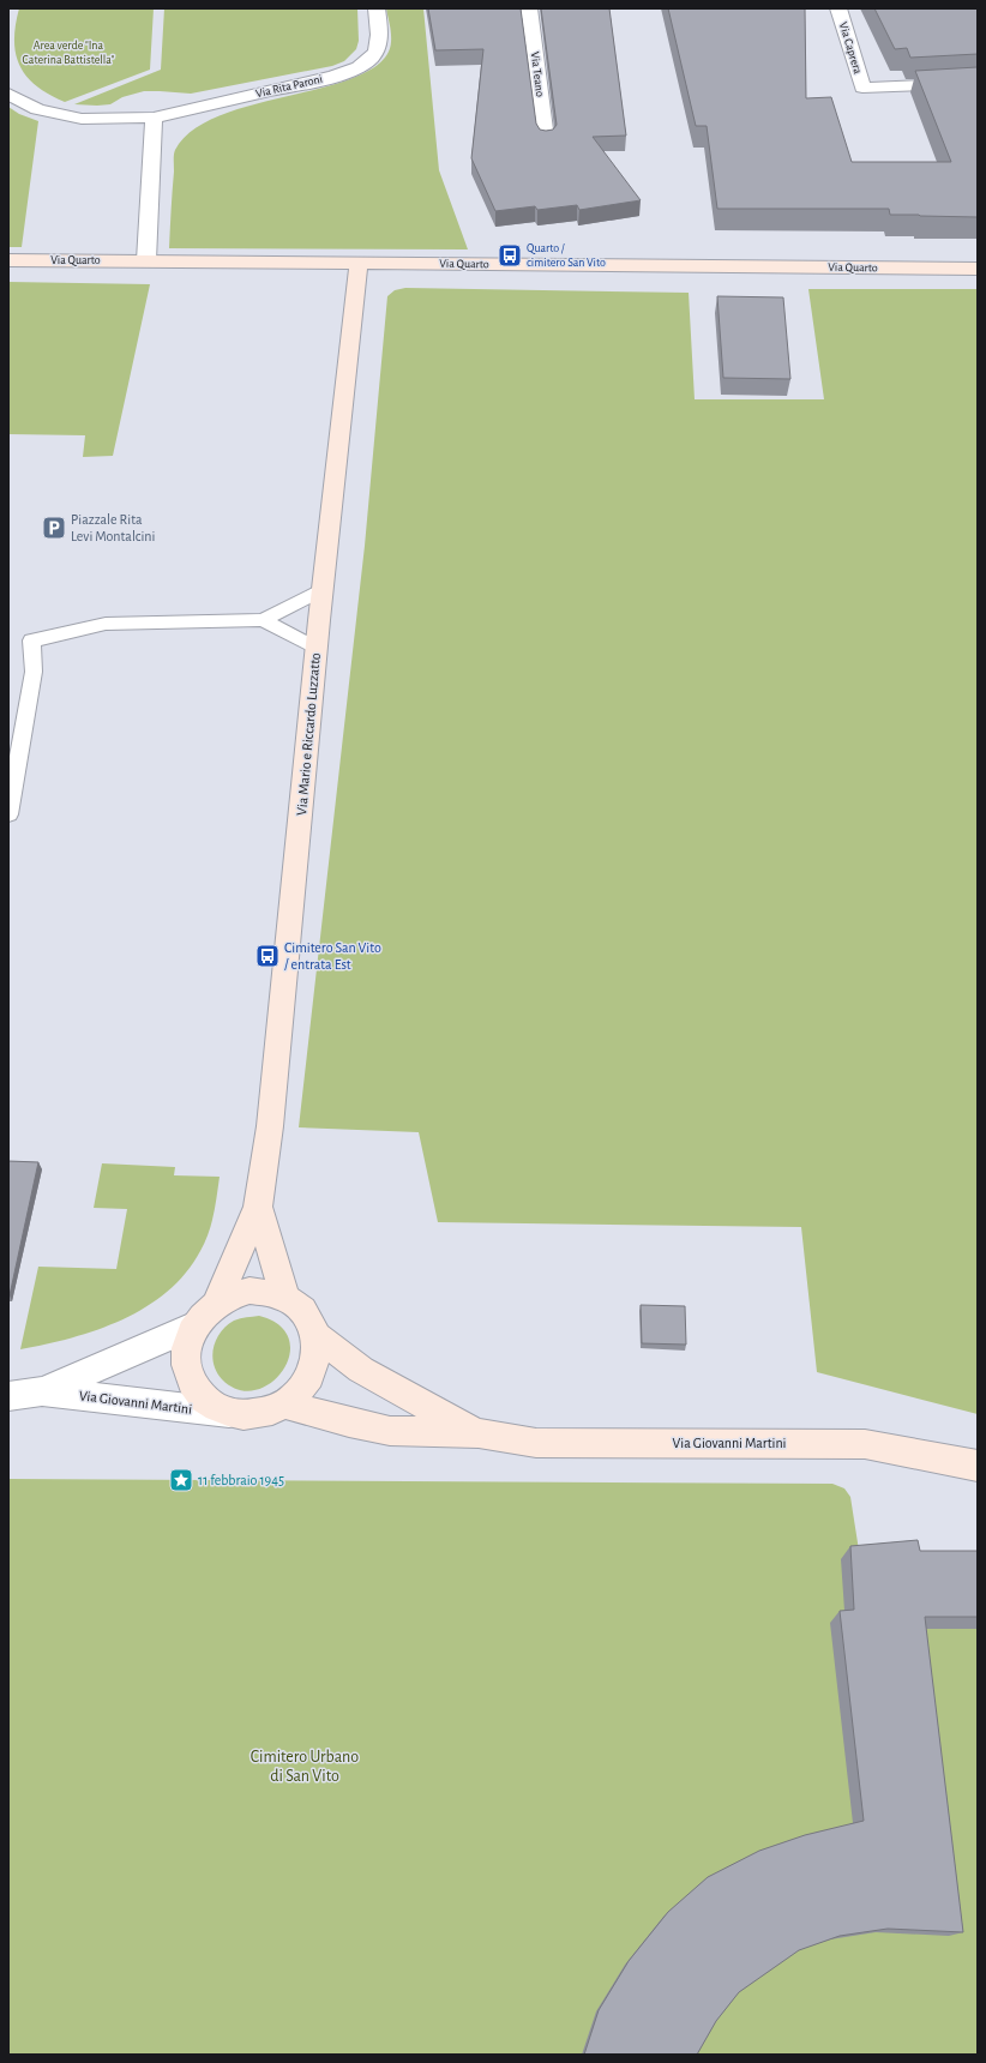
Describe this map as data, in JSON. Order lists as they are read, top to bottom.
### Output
{
  "streets": {
    "street": [
      "Via Caprera",
      "Via Teano",
      "Via Rita Paroni",
      "Via Quarto",
      "Via Mario e Riccardo Luzzatto",
      "Via Giovanni Martini"
    ]
  },
  "crossings": [
    ["Via Quarto", "Via Mario e Riccardo Luzzatto"],
    ["Via Mario e Riccardo Luzzatto", "Via Giovanni Martini"]
  ],
  "parks": ["Area verde \"Ina Caterina Battistella\"", "Cimitero Urbano di San Vito"],
  "places": {
    "bus stop": ["Quarto / cimitero San Vito", "Cimitero San Vito / entrata Est"],
    "parking": ["Piazzale Rita Levi Montalcini"],
    "place": ["11 febbraio 1945"]
  }
}
